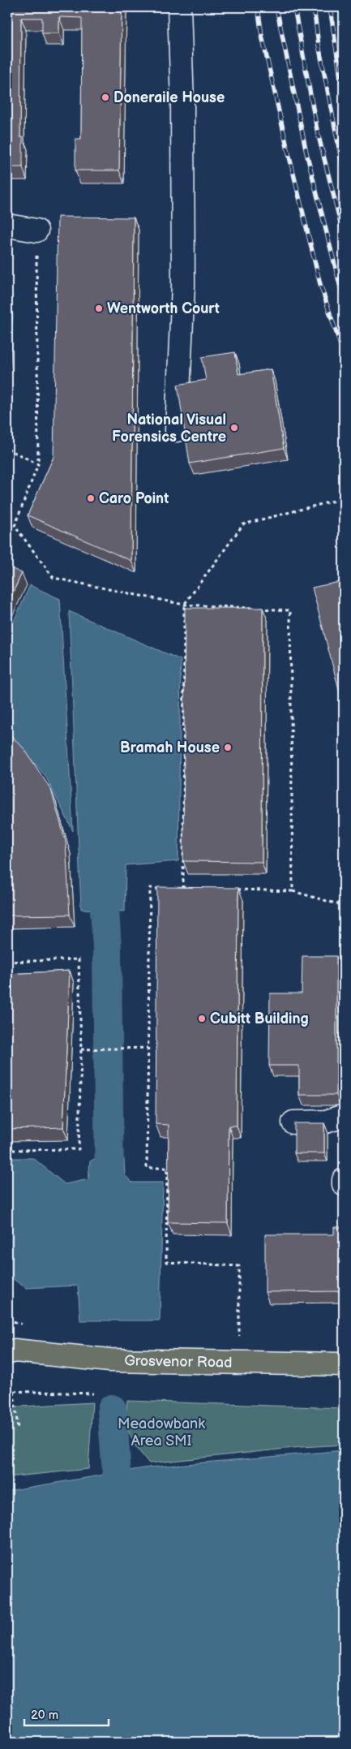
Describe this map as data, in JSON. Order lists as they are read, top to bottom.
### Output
{
  "streets": {
    "highway": ["Grosvenor Road"]
  },
  "parks": ["Meadowbank Area SMI"],
  "places": [
    "Doneraile House",
    "Wentworth Court",
    "National Visual Forensics Centre",
    "Caro Point",
    "Bramah House",
    "Cubitt Building"
  ],
  "scale_bar": "20 m"
}
